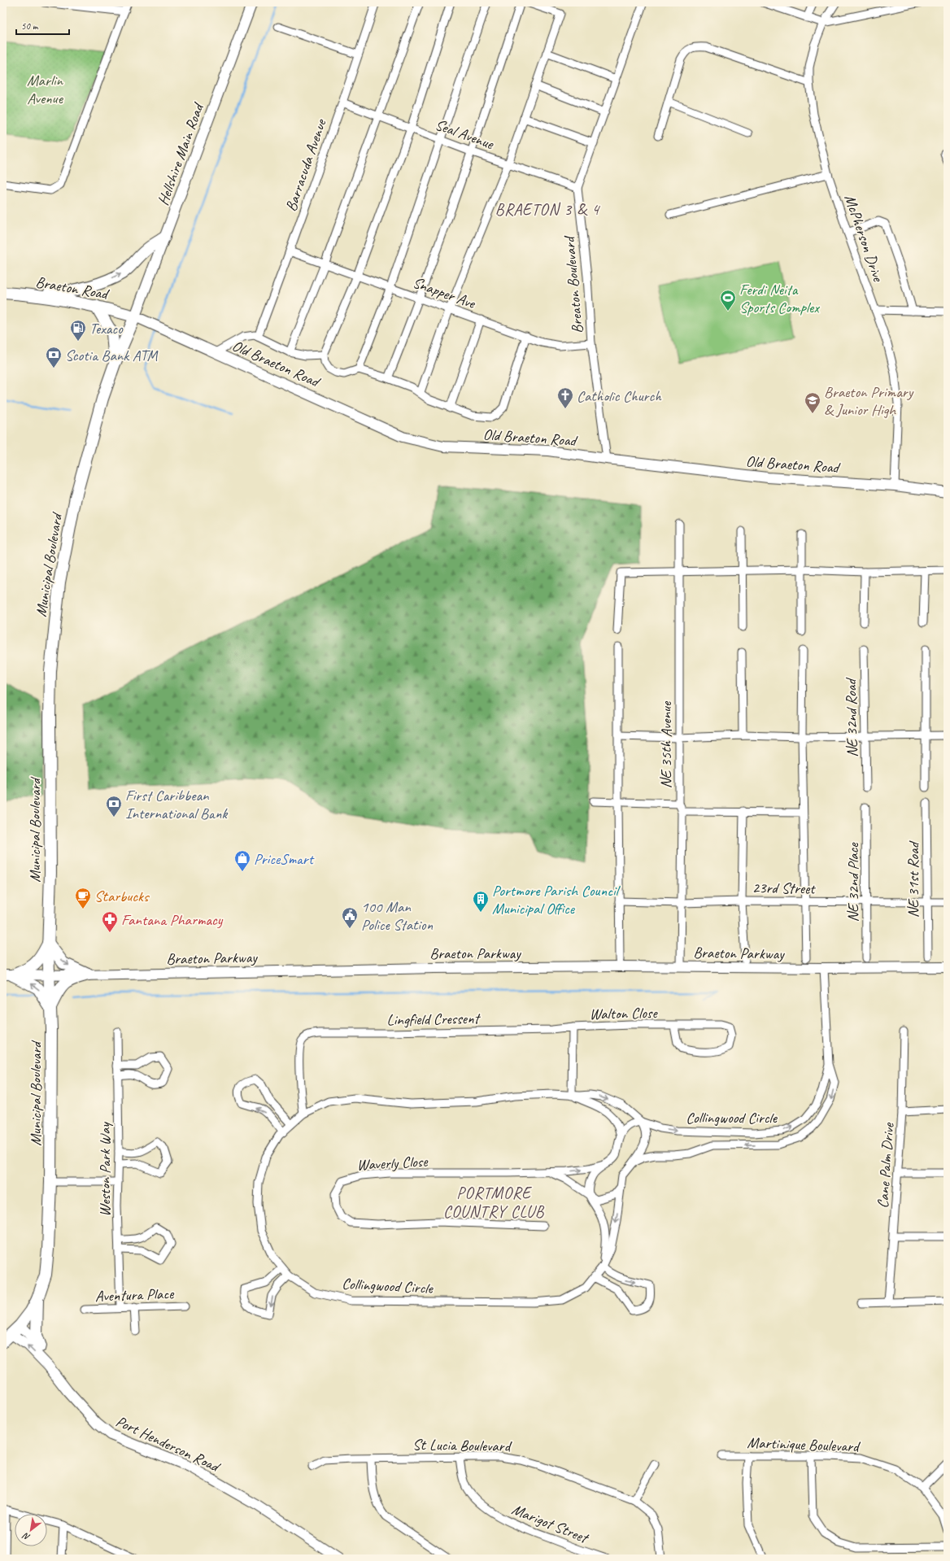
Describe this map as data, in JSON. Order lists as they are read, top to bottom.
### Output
{
  "streets": {
    "main road": ["Braeton Road", "Municipal Boulevard"],
    "street": [
      "Seal Avenue",
      "Hellshire Main Road",
      "Barracuda Avenue",
      "McPherson Drive",
      "Breaton Boulevard",
      "Snapper Ave",
      "Old Braeton Road",
      "NE 32nd Road",
      "NE 35th Avenue",
      "NE 31st Road",
      "NE 32nd Place",
      "23rd Street",
      "Braeton Parkway",
      "Walton Close",
      "Lingfield Cressent",
      "Collingwood Circle",
      "Waverly Close",
      "Cane Palm Drive",
      "Weston Park Way",
      "Aventura Place",
      "Port Henderson Road",
      "Martinique Boulevard",
      "St Lucia Boulevard",
      "Marigot Street"
    ]
  },
  "crossings": [
    ["Seal Avenue", "Barracuda Avenue"],
    ["Seal Avenue", "Breaton Boulevard"],
    ["Hellshire Main Road", "Braeton Road"],
    ["Hellshire Main Road", "Old Braeton Road"],
    ["Hellshire Main Road", "Municipal Boulevard"],
    ["Barracuda Avenue", "Snapper Ave"],
    ["McPherson Drive", "Old Braeton Road"],
    ["Breaton Boulevard", "Snapper Ave"],
    ["Breaton Boulevard", "Old Braeton Road"],
    ["Braeton Road", "Old Braeton Road"],
    ["Braeton Road", "Municipal Boulevard"],
    ["Old Braeton Road", "Municipal Boulevard"],
    ["Municipal Boulevard", "Braeton Parkway"],
    ["Municipal Boulevard", "Port Henderson Road"],
    ["NE 35th Avenue", "23rd Street"],
    ["NE 35th Avenue", "Braeton Parkway"],
    ["NE 31st Road", "23rd Street"],
    ["NE 32nd Place", "23rd Street"],
    ["Walton Close", "Lingfield Cressent"],
    ["Lingfield Cressent", "Collingwood Circle"],
    ["Weston Park Way", "Aventura Place"],
    ["St Lucia Boulevard", "Marigot Street"]
  ],
  "districts": ["BRAETON 3 & 4", "PORTMORE COUNTRY CLUB"],
  "parks": ["Marlin Avenue"],
  "places": {
    "sports": ["Ferdi Neita Sports Complex"],
    "fuel station": ["Texaco"],
    "bank": ["Scotia Bank ATM", "First Caribbean International Bank"],
    "church": ["Catholic Church"],
    "school or university": ["Braeton Primary & Junior High"],
    "shop": ["PriceSmart"],
    "cafe": ["Starbucks"],
    "building": ["Portmore Parish Council Municipal Office"],
    "public building": ["100 Man Police Station"],
    "pharmacy": ["Fantana Pharmacy"]
  },
  "scale_bar": "50 m",
  "north": "bottom left"
}
